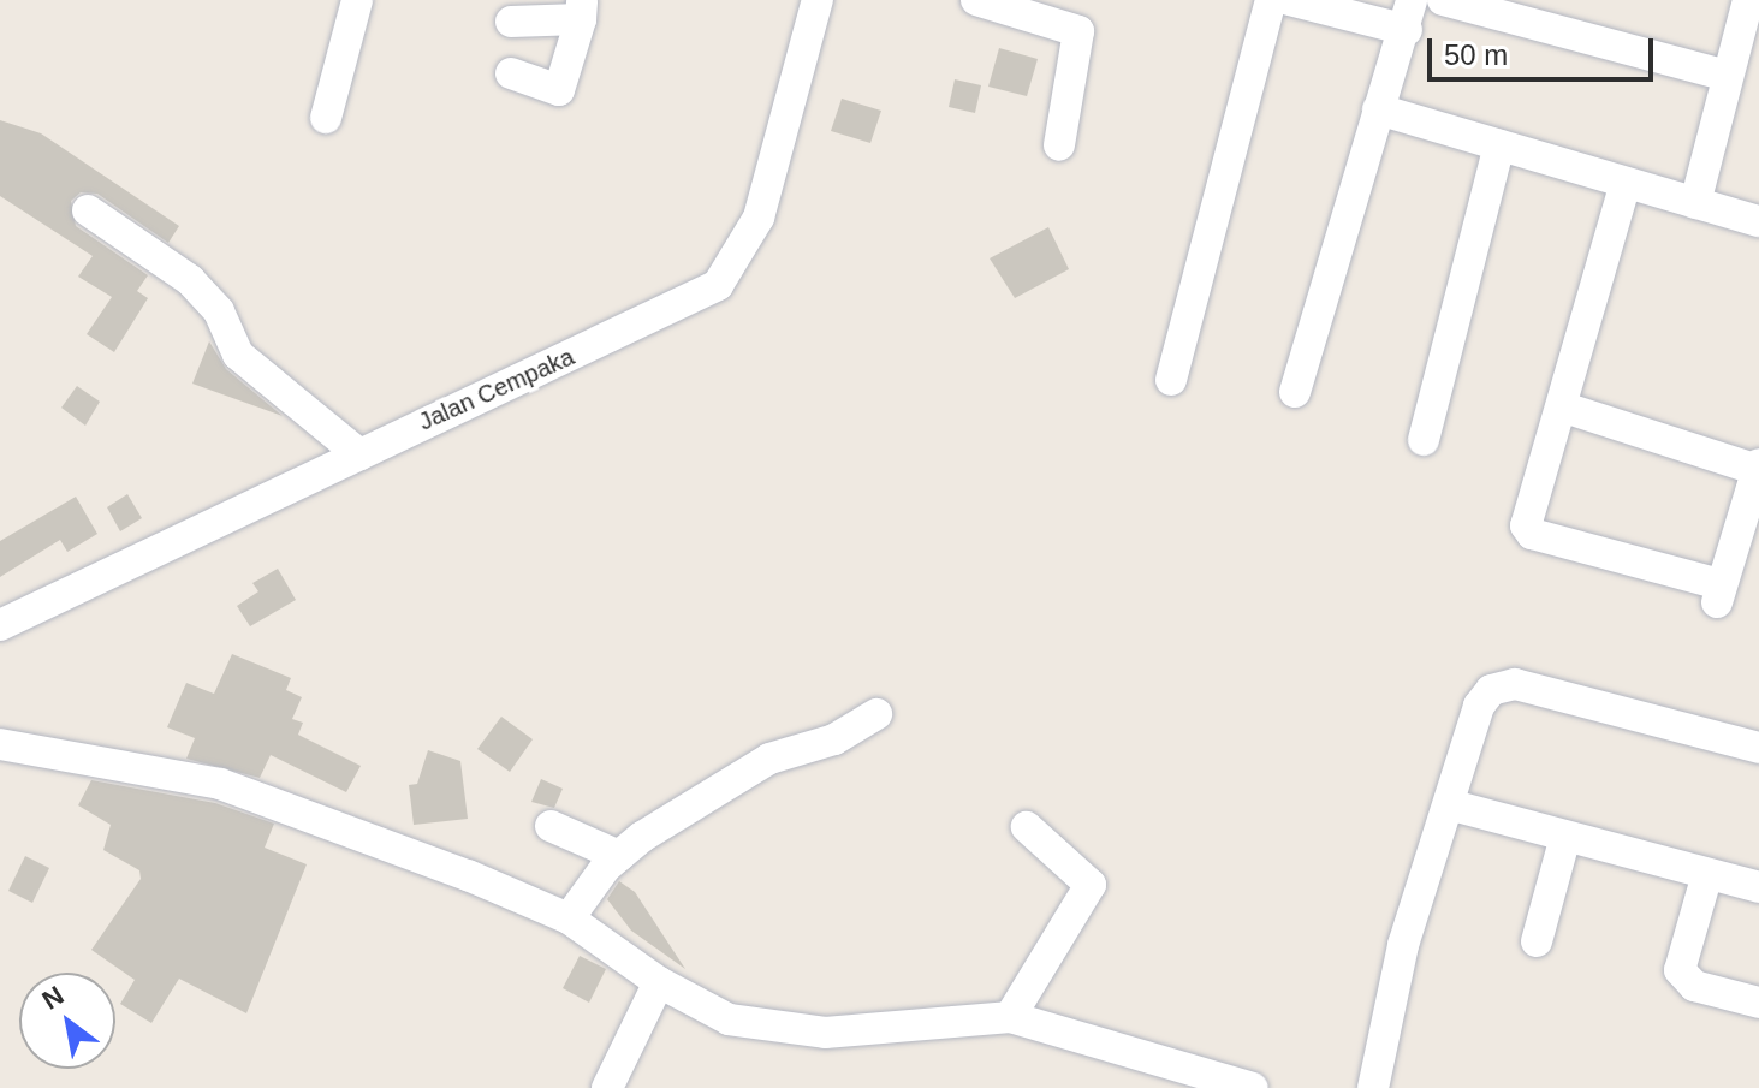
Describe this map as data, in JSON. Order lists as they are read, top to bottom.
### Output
{
  "streets": {
    "street": ["Jalan Cempaka"]
  },
  "scale_bar": "50 m",
  "north": "top left"
}
